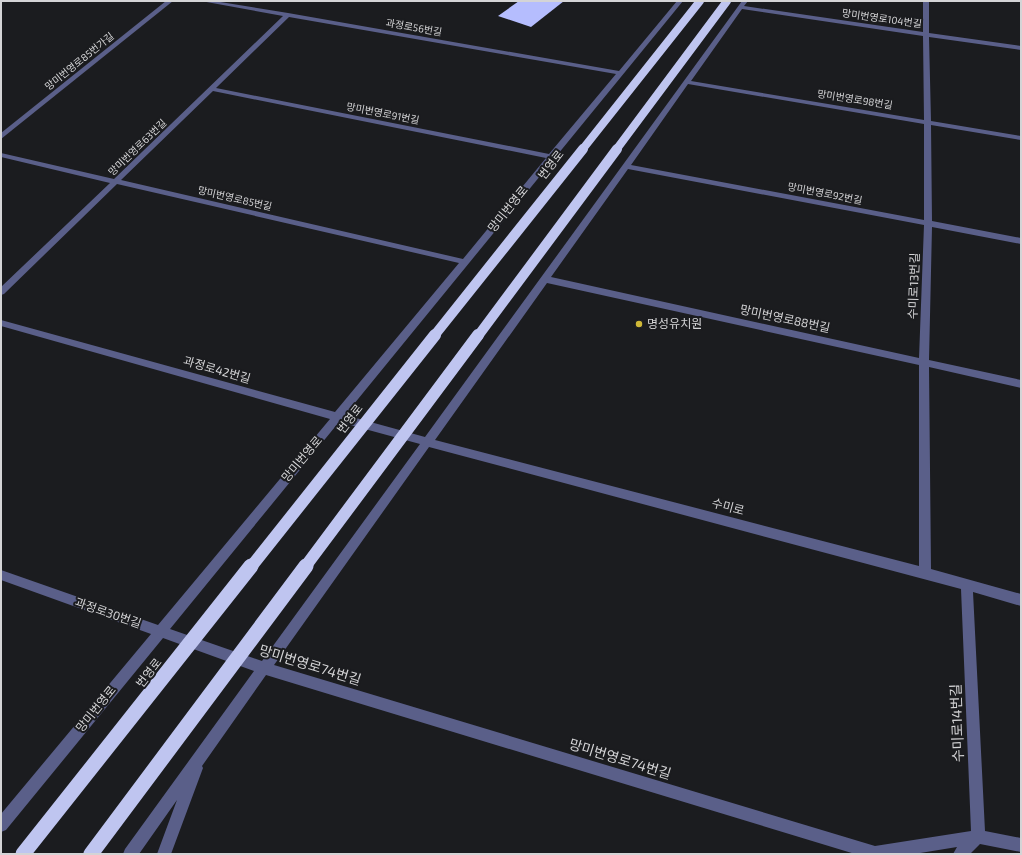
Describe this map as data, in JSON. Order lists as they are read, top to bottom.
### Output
{
  "streets": {
    "highway": ["번영로"],
    "street": [
      "망미번영로104번길",
      "과정로56번길",
      "망미번영로85번가길",
      "망미번영로98번길",
      "망미번영로91번길",
      "망미번영로63번길",
      "망미번영로92번길",
      "망미번영로85번길",
      "망미번영로",
      "수미로13번길",
      "망미번영로88번길",
      "과정로42번길",
      "수미로",
      "과정로30번길",
      "망미번영로74번길",
      "수미로14번길"
    ]
  },
  "crossings": [
    ["망미번영로104번길", "수미로13번길"],
    ["과정로56번길", "망미번영로63번길"],
    ["과정로56번길", "망미번영로"],
    ["망미번영로98번길", "수미로13번길"],
    ["망미번영로91번길", "망미번영로63번길"],
    ["망미번영로91번길", "망미번영로"],
    ["망미번영로63번길", "망미번영로85번길"],
    ["망미번영로92번길", "수미로13번길"],
    ["망미번영로85번길", "망미번영로"],
    ["망미번영로", "과정로42번길"],
    ["망미번영로", "과정로30번길"],
    ["수미로13번길", "망미번영로88번길"],
    ["수미로13번길", "수미로"],
    ["과정로42번길", "수미로"],
    ["수미로", "수미로14번길"],
    ["과정로30번길", "망미번영로74번길"],
    ["망미번영로74번길", "수미로14번길"]
  ],
  "places": ["명성유치원"]
}
